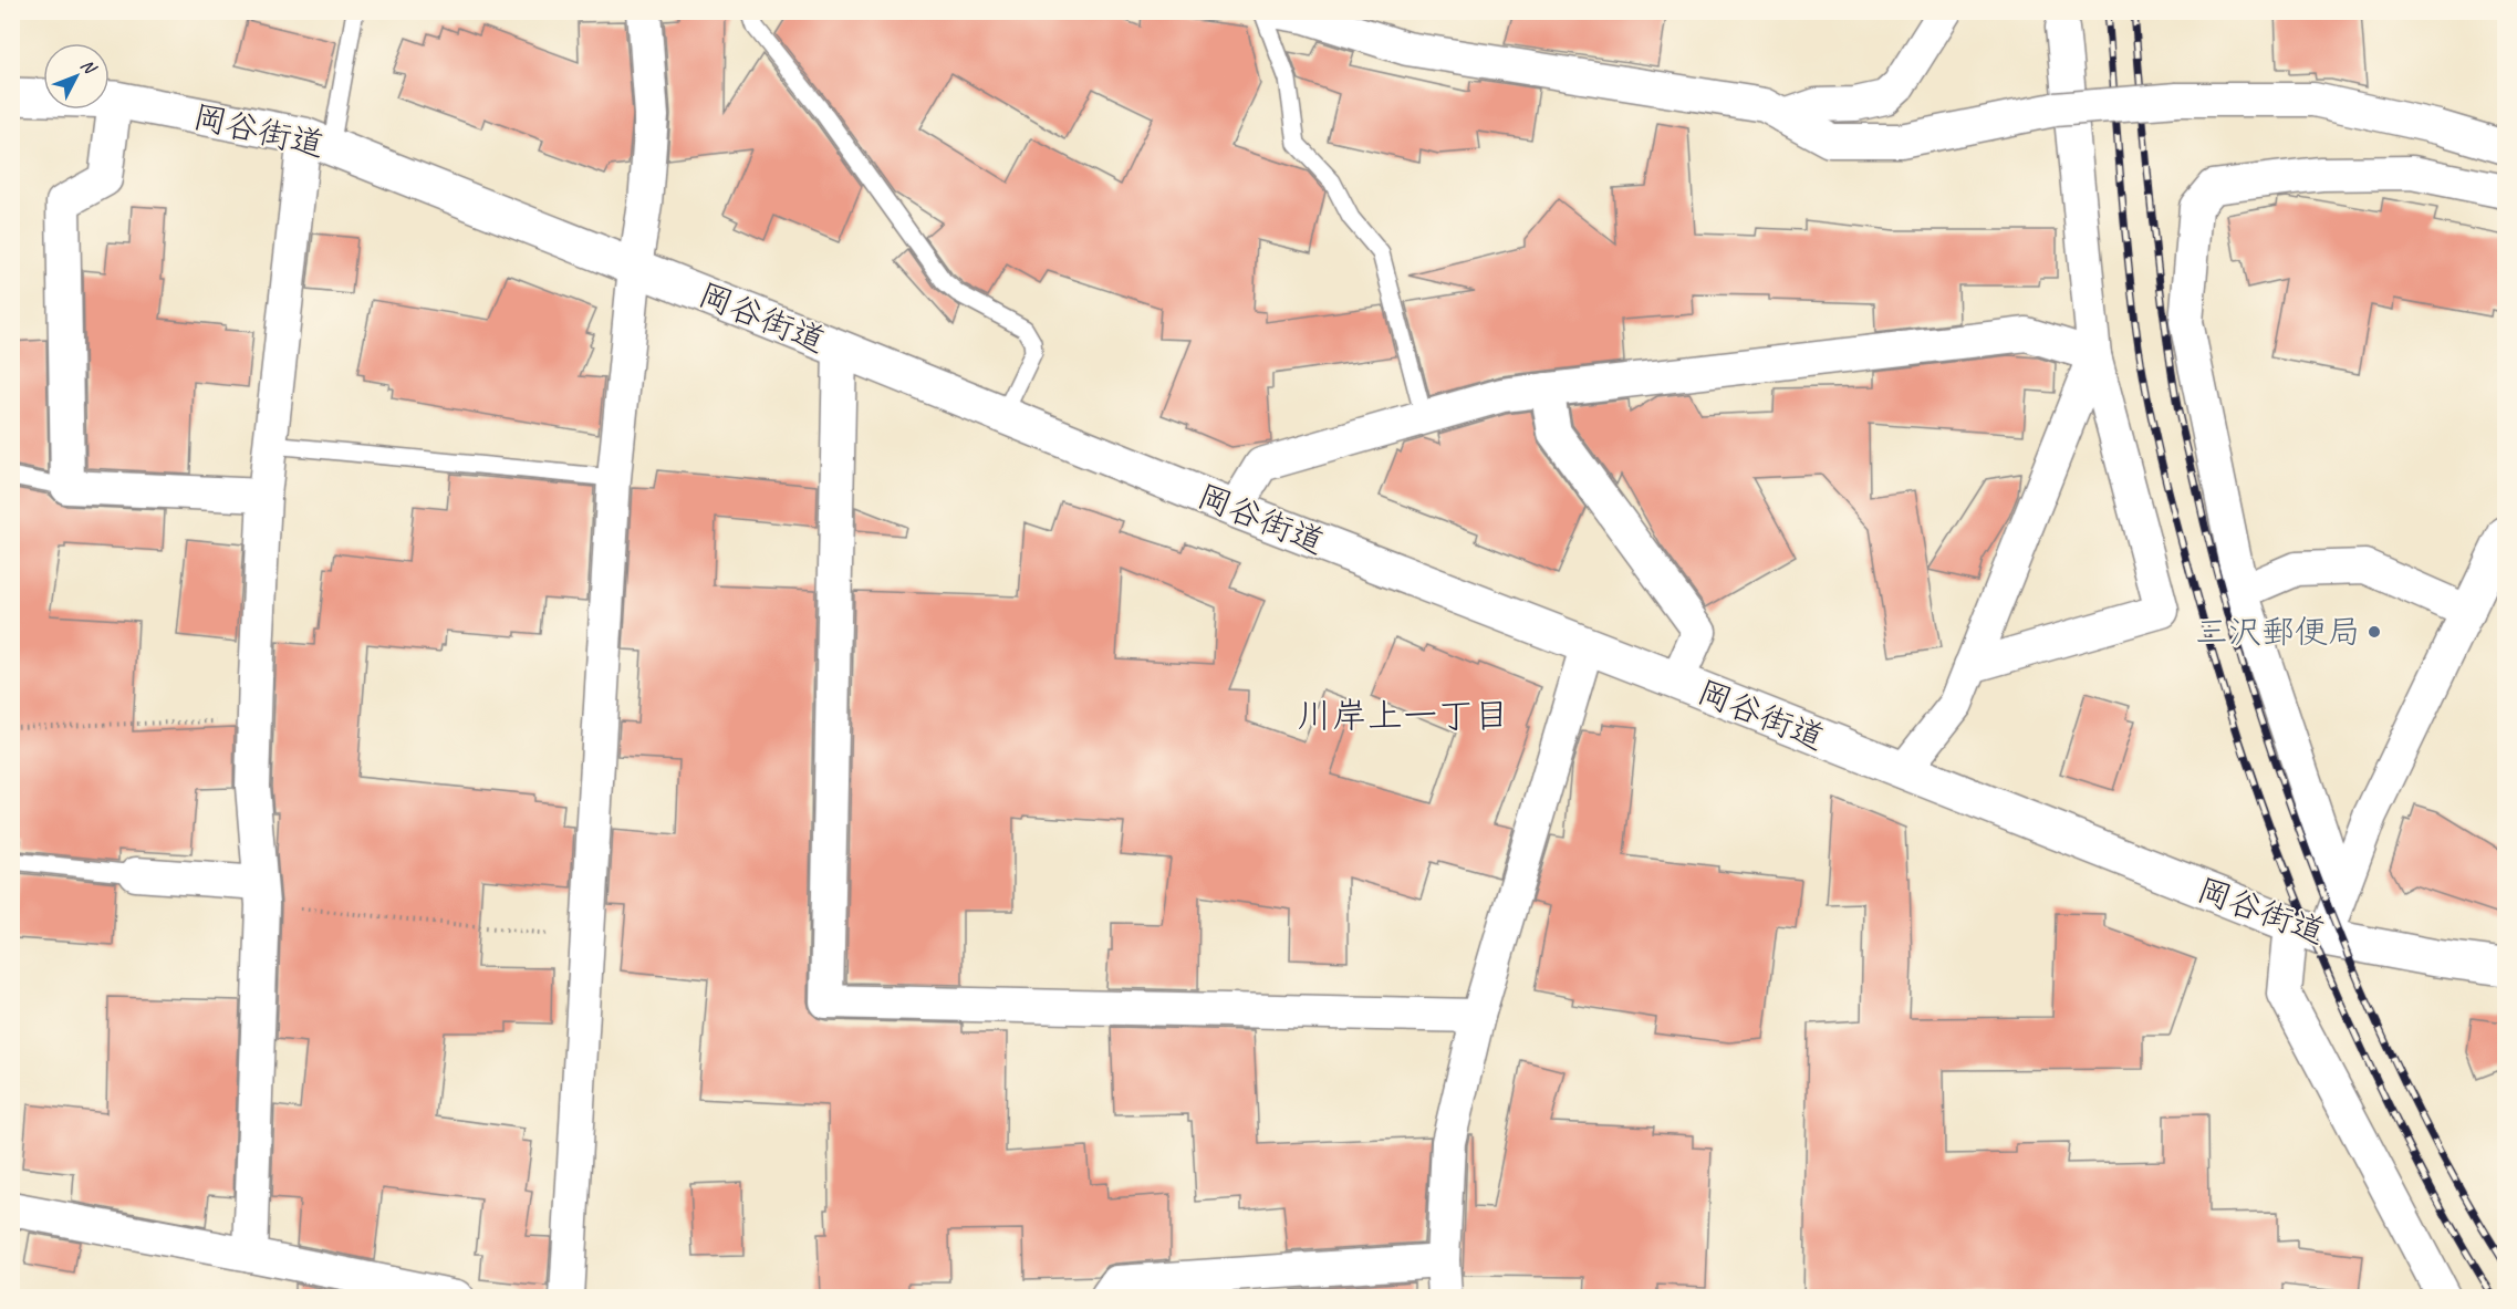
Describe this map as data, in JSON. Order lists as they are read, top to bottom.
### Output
{
  "streets": {
    "main road": ["岡谷街道"]
  },
  "districts": ["川岸上一丁目"],
  "places": ["三沢郵便局"],
  "north": "top right"
}
